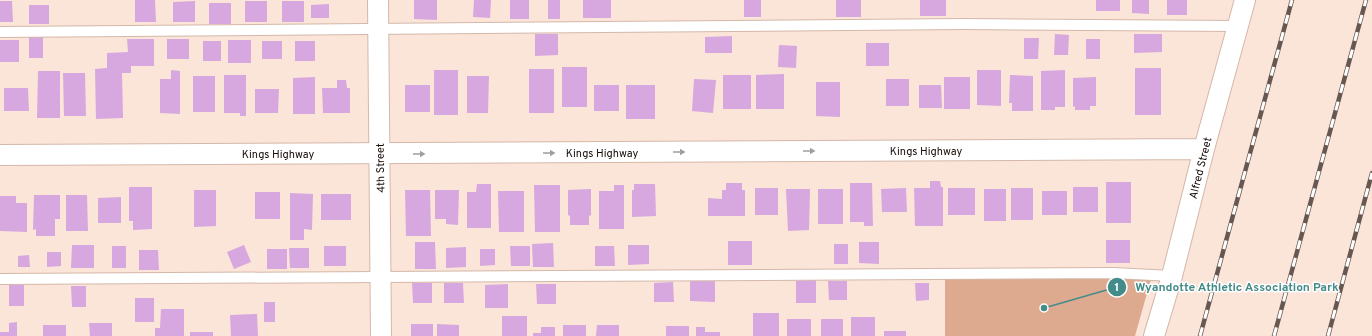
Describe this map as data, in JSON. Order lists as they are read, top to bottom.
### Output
{
  "streets": {
    "street": ["Kings Highway", "4th Street", "Alfred Street"]
  },
  "crossings": [
    ["Kings Highway", "4th Street"],
    ["Kings Highway", "Alfred Street"]
  ],
  "one_way": ["Kings Highway"],
  "places": ["Wyandotte Athletic Association Park"]
}
